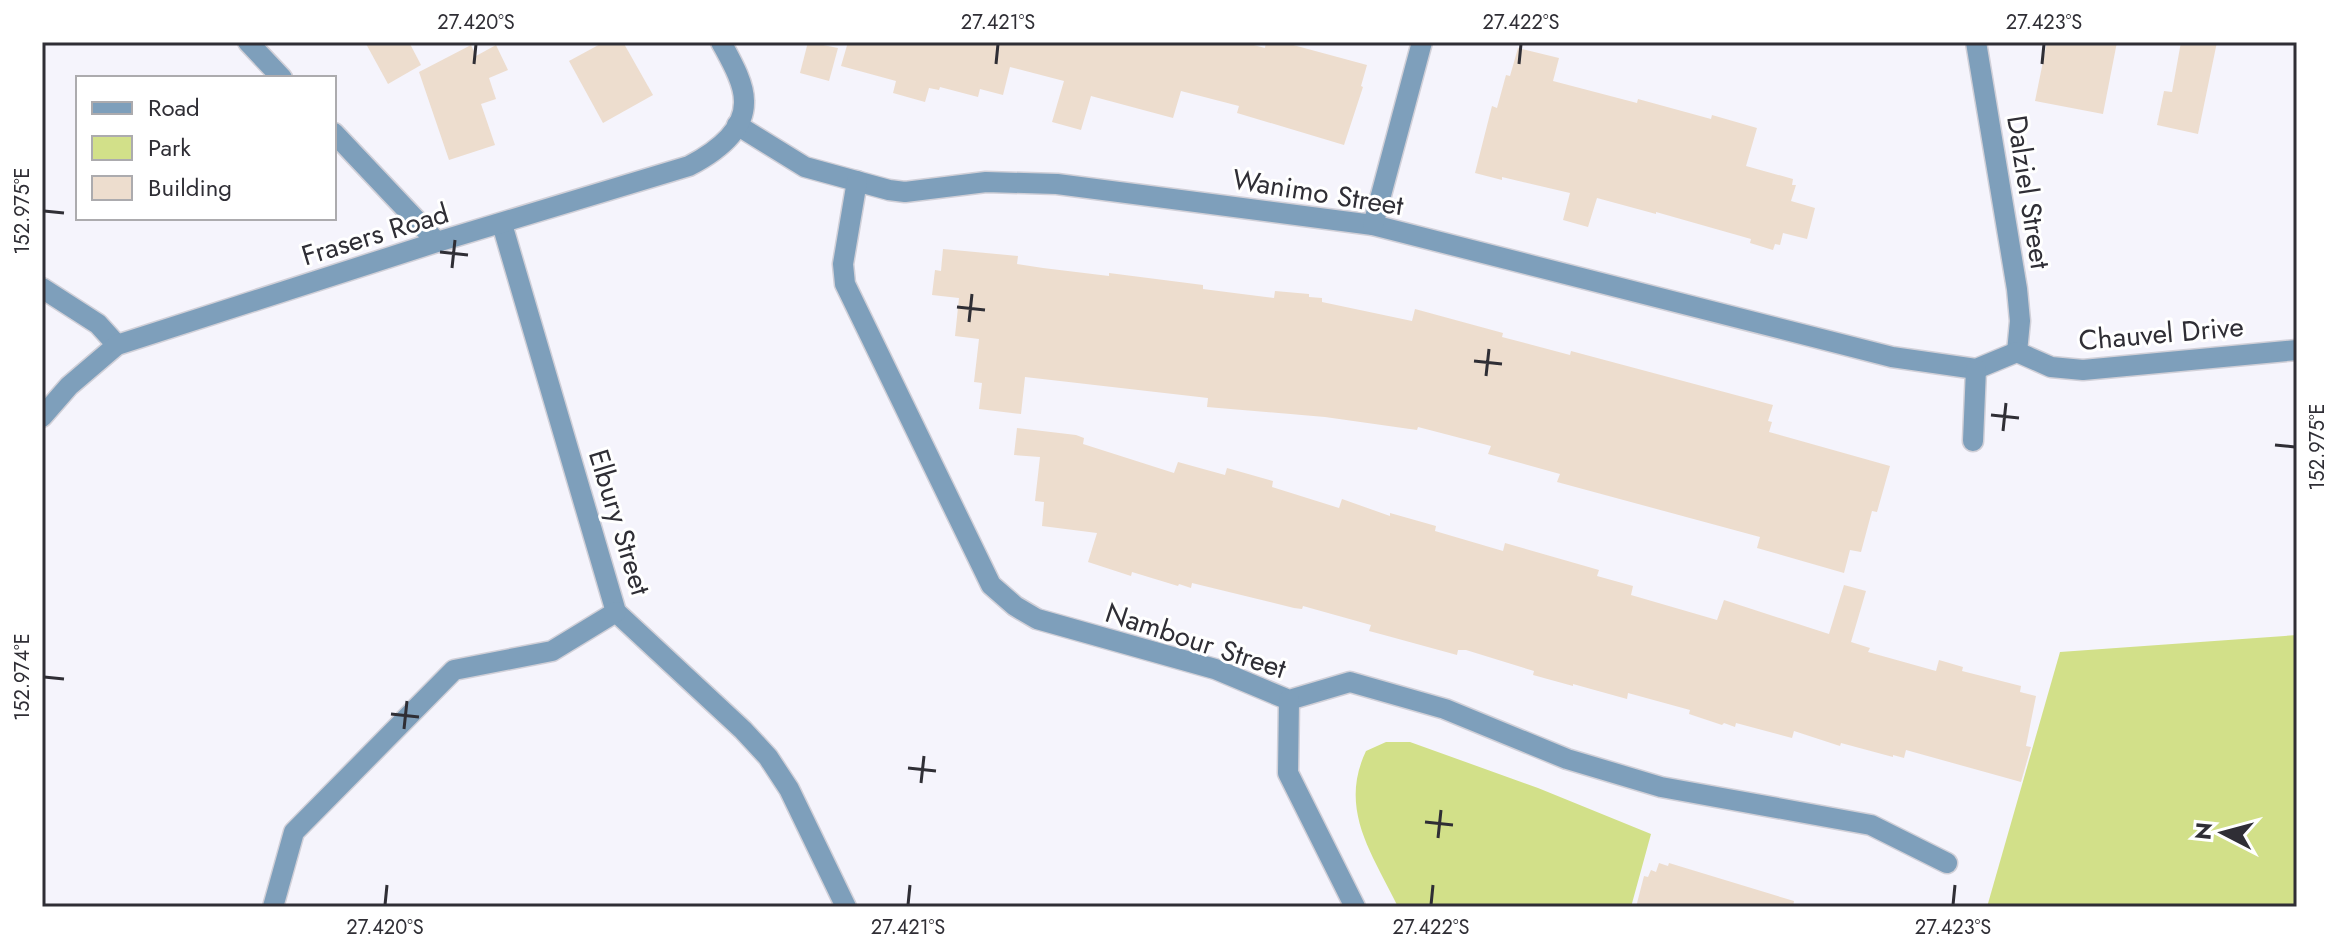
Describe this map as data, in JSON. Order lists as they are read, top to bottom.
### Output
{
  "streets": {
    "street": [
      "Wanimo Street",
      "Dalziel Street",
      "Frasers Road",
      "Chauvel Drive",
      "Elbury Street",
      "Nambour Street"
    ]
  },
  "crossings": [
    ["Wanimo Street", "Frasers Road"],
    ["Wanimo Street", "Nambour Street"],
    ["Dalziel Street", "Chauvel Drive"],
    ["Frasers Road", "Elbury Street"]
  ],
  "legend": ["Road", "Park", "Building"],
  "north": "left",
  "coordinates": [
    "27.420°S",
    "27.421°S",
    "27.422°S",
    "27.423°S",
    "152.975°E",
    "152.974°E"
  ]
}
